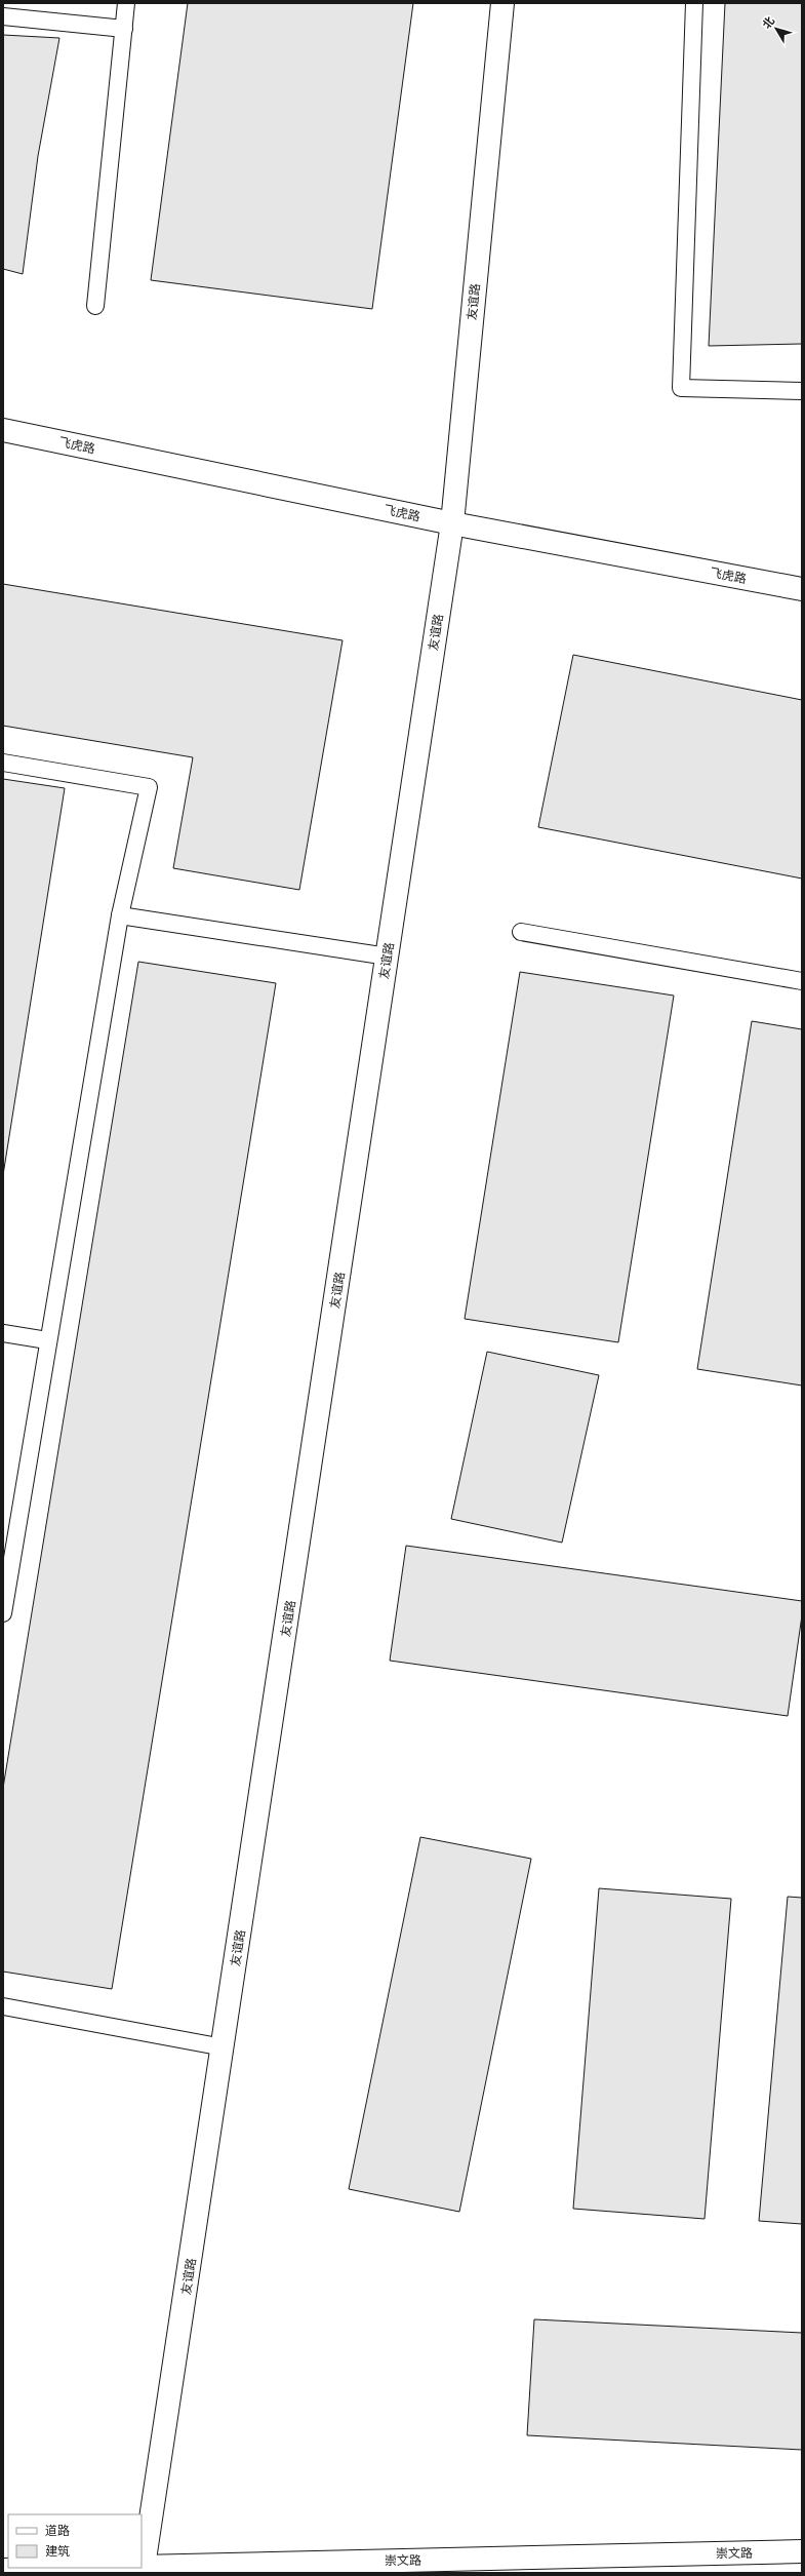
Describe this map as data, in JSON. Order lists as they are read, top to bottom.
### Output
{
  "streets": {
    "street": ["友谊路", "飞虎路", "崇文路"]
  },
  "crossings": [
    ["友谊路", "飞虎路"],
    ["友谊路", "崇文路"]
  ],
  "legend": ["道路", "建筑"],
  "north": "top left"
}
